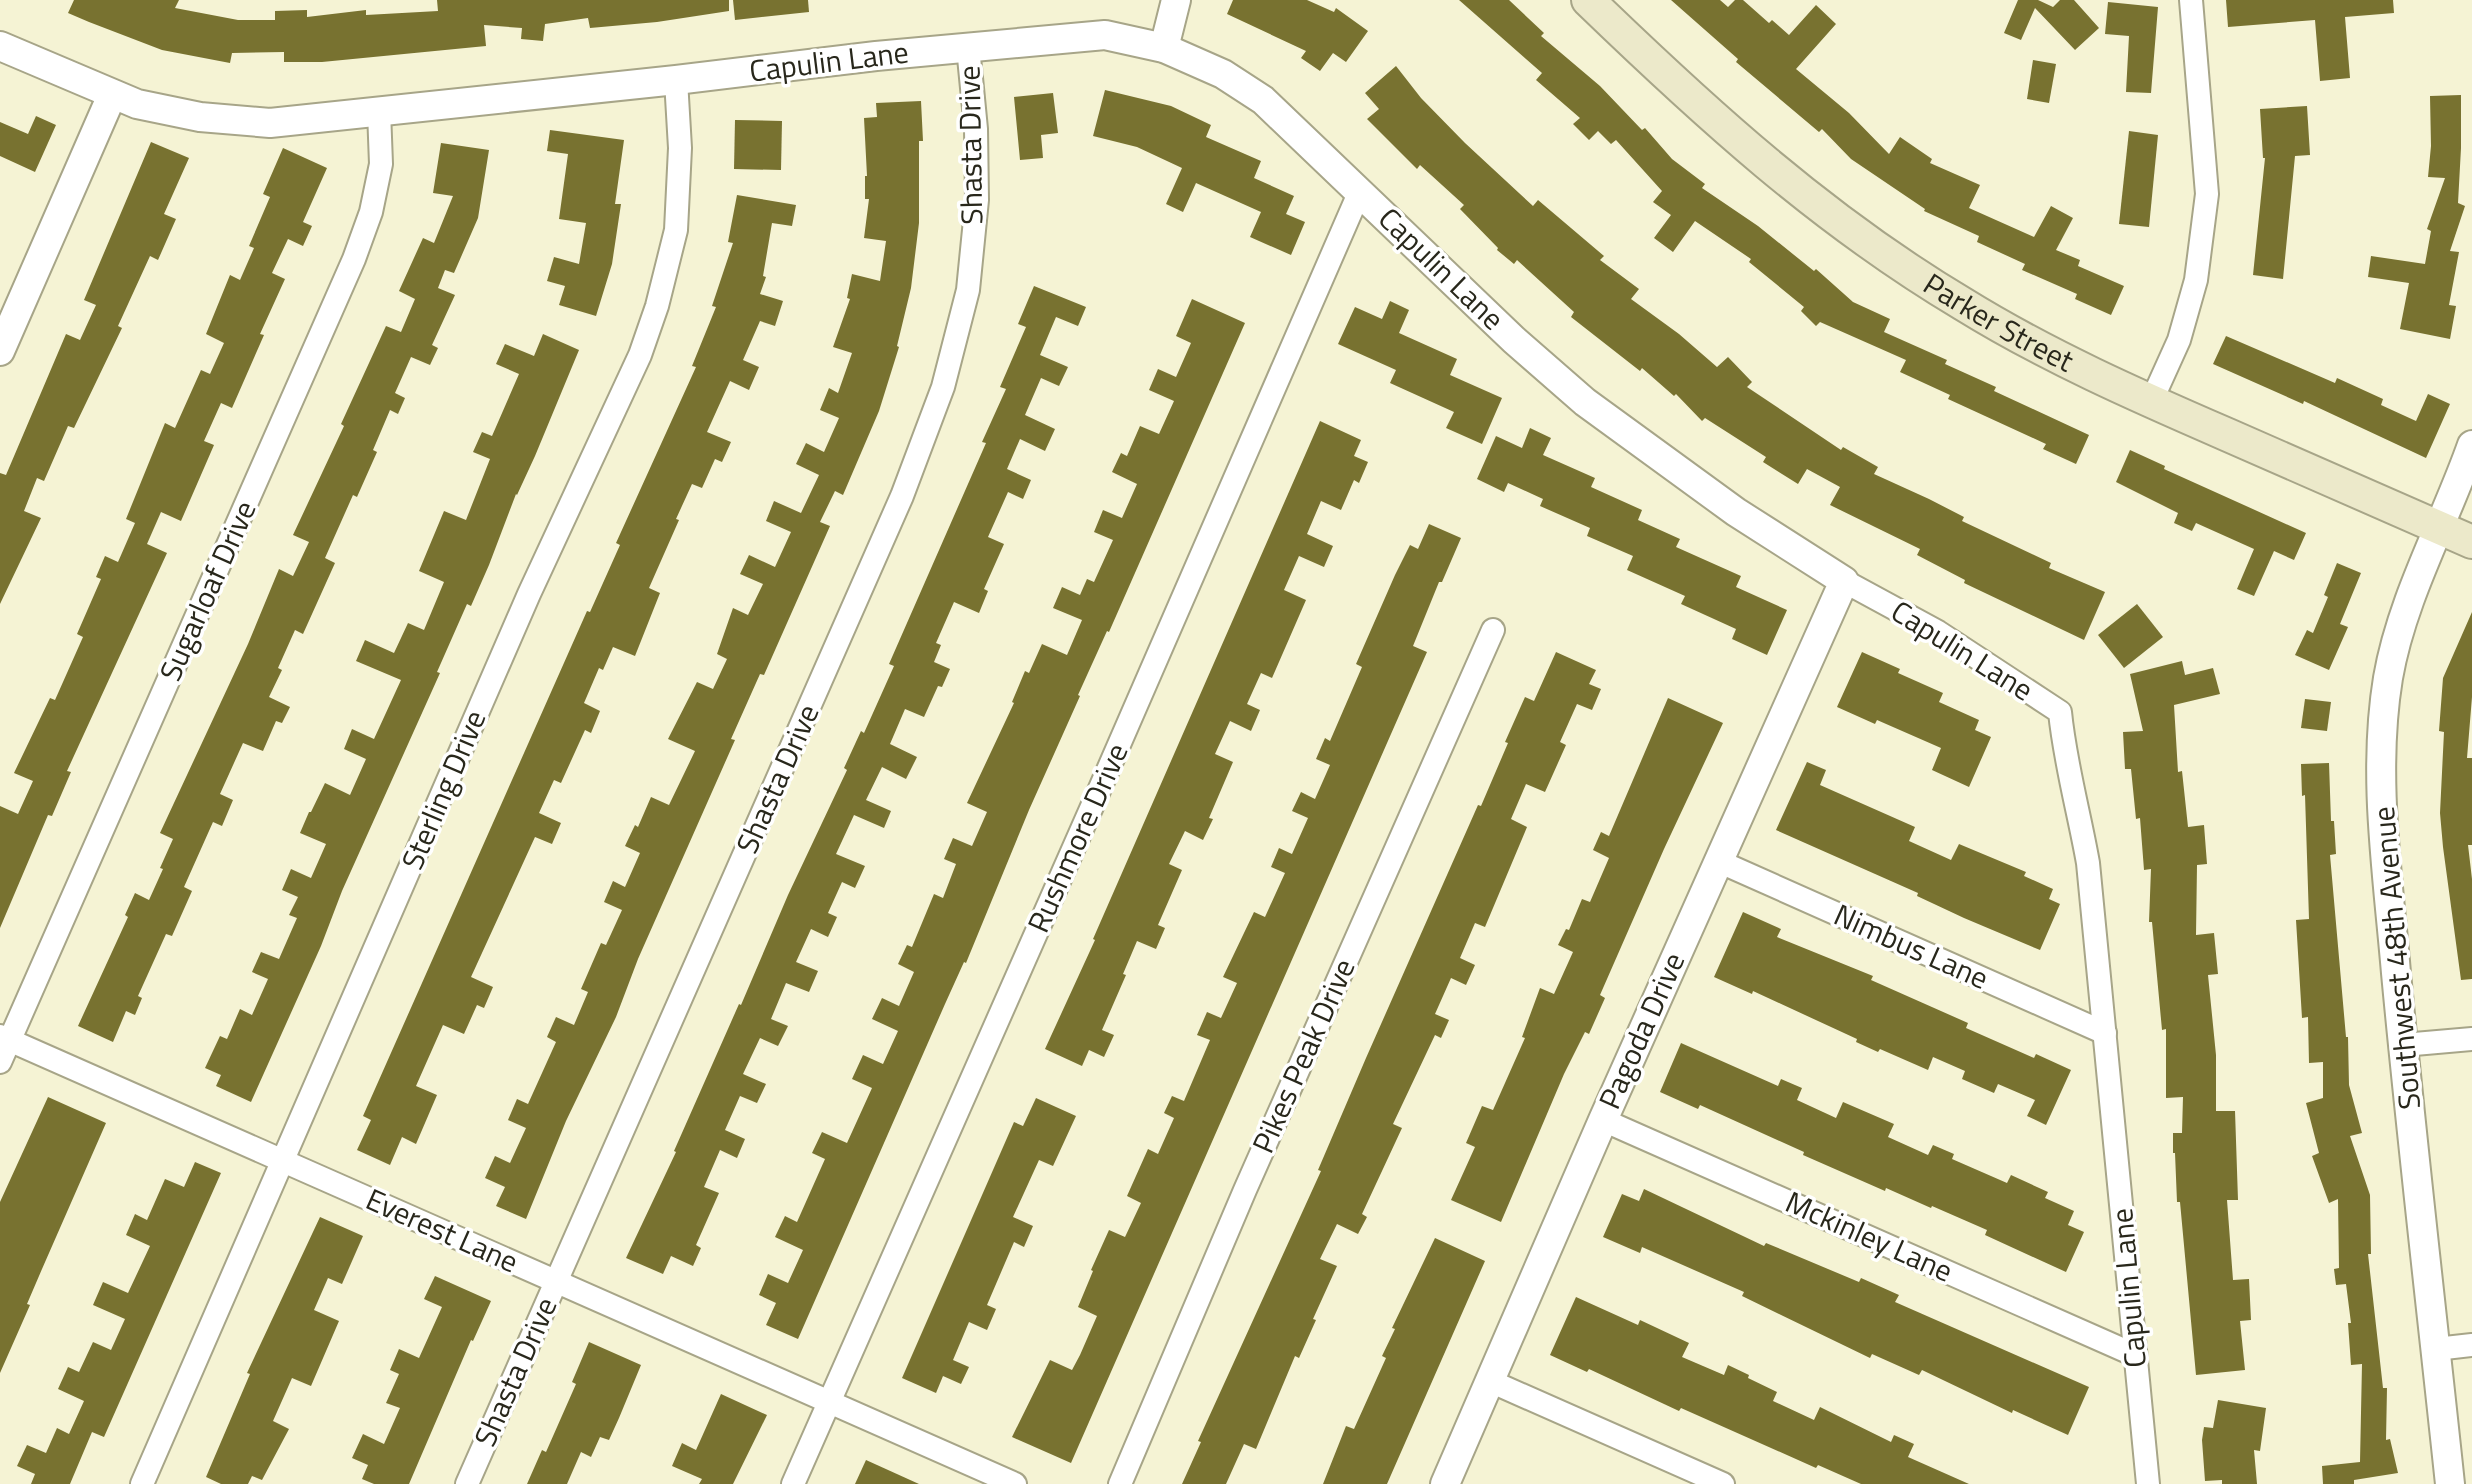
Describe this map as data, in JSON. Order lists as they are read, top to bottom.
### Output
{
  "streets": {
    "main road": ["Parker Street"],
    "street": [
      "Capulin Lane",
      "Shasta Drive",
      "Sugarloaf Drive",
      "Sterling Drive",
      "Rushmore Drive",
      "Nimbus Lane",
      "Southwest 48th Avenue",
      "Pagoda Drive",
      "Pikes Peak Drive",
      "Everest Lane",
      "Mckinley Lane"
    ]
  },
  "crossings": [
    ["Capulin Lane", "Shasta Drive"],
    ["Capulin Lane", "Sugarloaf Drive"],
    ["Capulin Lane", "Sterling Drive"],
    ["Capulin Lane", "Rushmore Drive"],
    ["Capulin Lane", "Nimbus Lane"],
    ["Capulin Lane", "Pagoda Drive"],
    ["Capulin Lane", "Mckinley Lane"],
    ["Shasta Drive", "Everest Lane"],
    ["Parker Street", "Southwest 48th Avenue"],
    ["Sugarloaf Drive", "Everest Lane"],
    ["Sterling Drive", "Everest Lane"],
    ["Rushmore Drive", "Everest Lane"],
    ["Nimbus Lane", "Pagoda Drive"],
    ["Pagoda Drive", "Mckinley Lane"]
  ]
}
